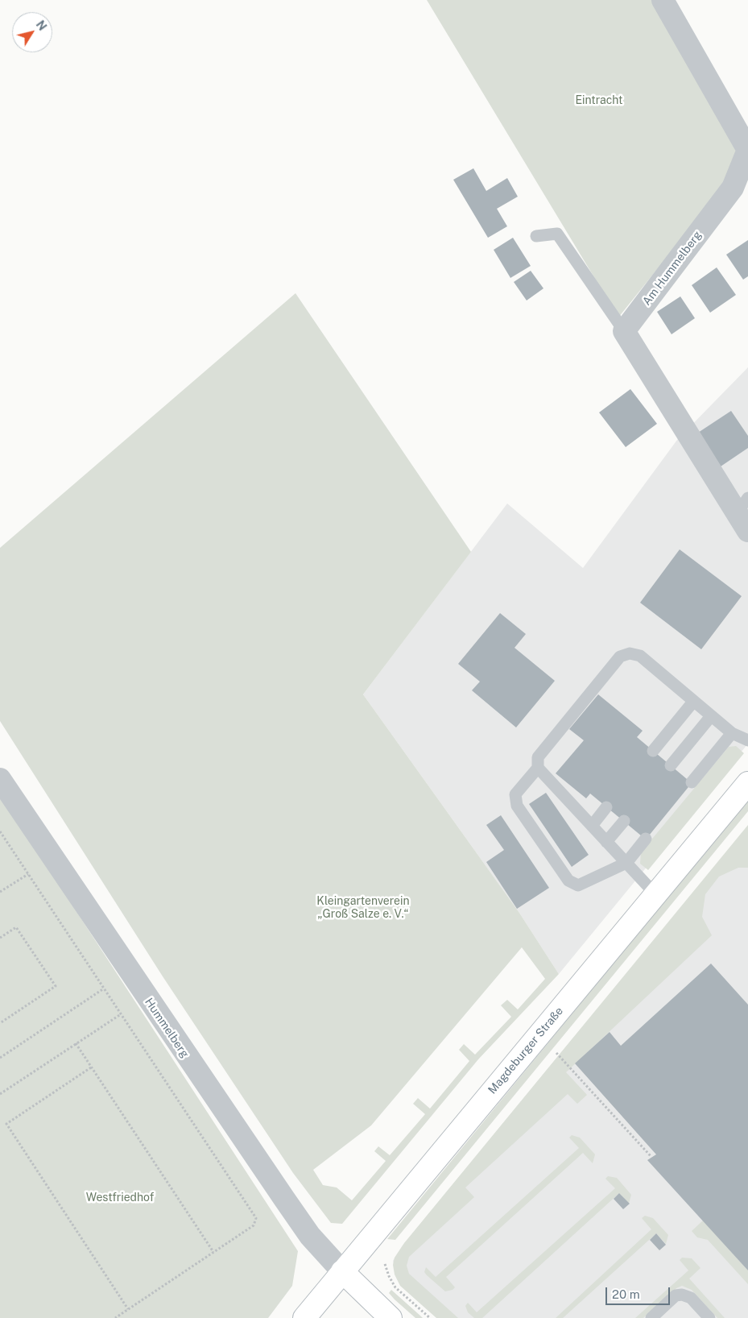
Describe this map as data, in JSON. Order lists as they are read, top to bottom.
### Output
{
  "streets": {
    "main road": ["Magdeburger Straße"],
    "street": ["Am Hummelberg", "Hummelberg"]
  },
  "crossings": [
    ["Hummelberg", "Magdeburger Straße"]
  ],
  "parks": ["Eintracht", "Kleingartenverein „Groß Salze e. V.“", "Westfriedhof"],
  "scale_bar": "20 m",
  "north": "top right"
}
